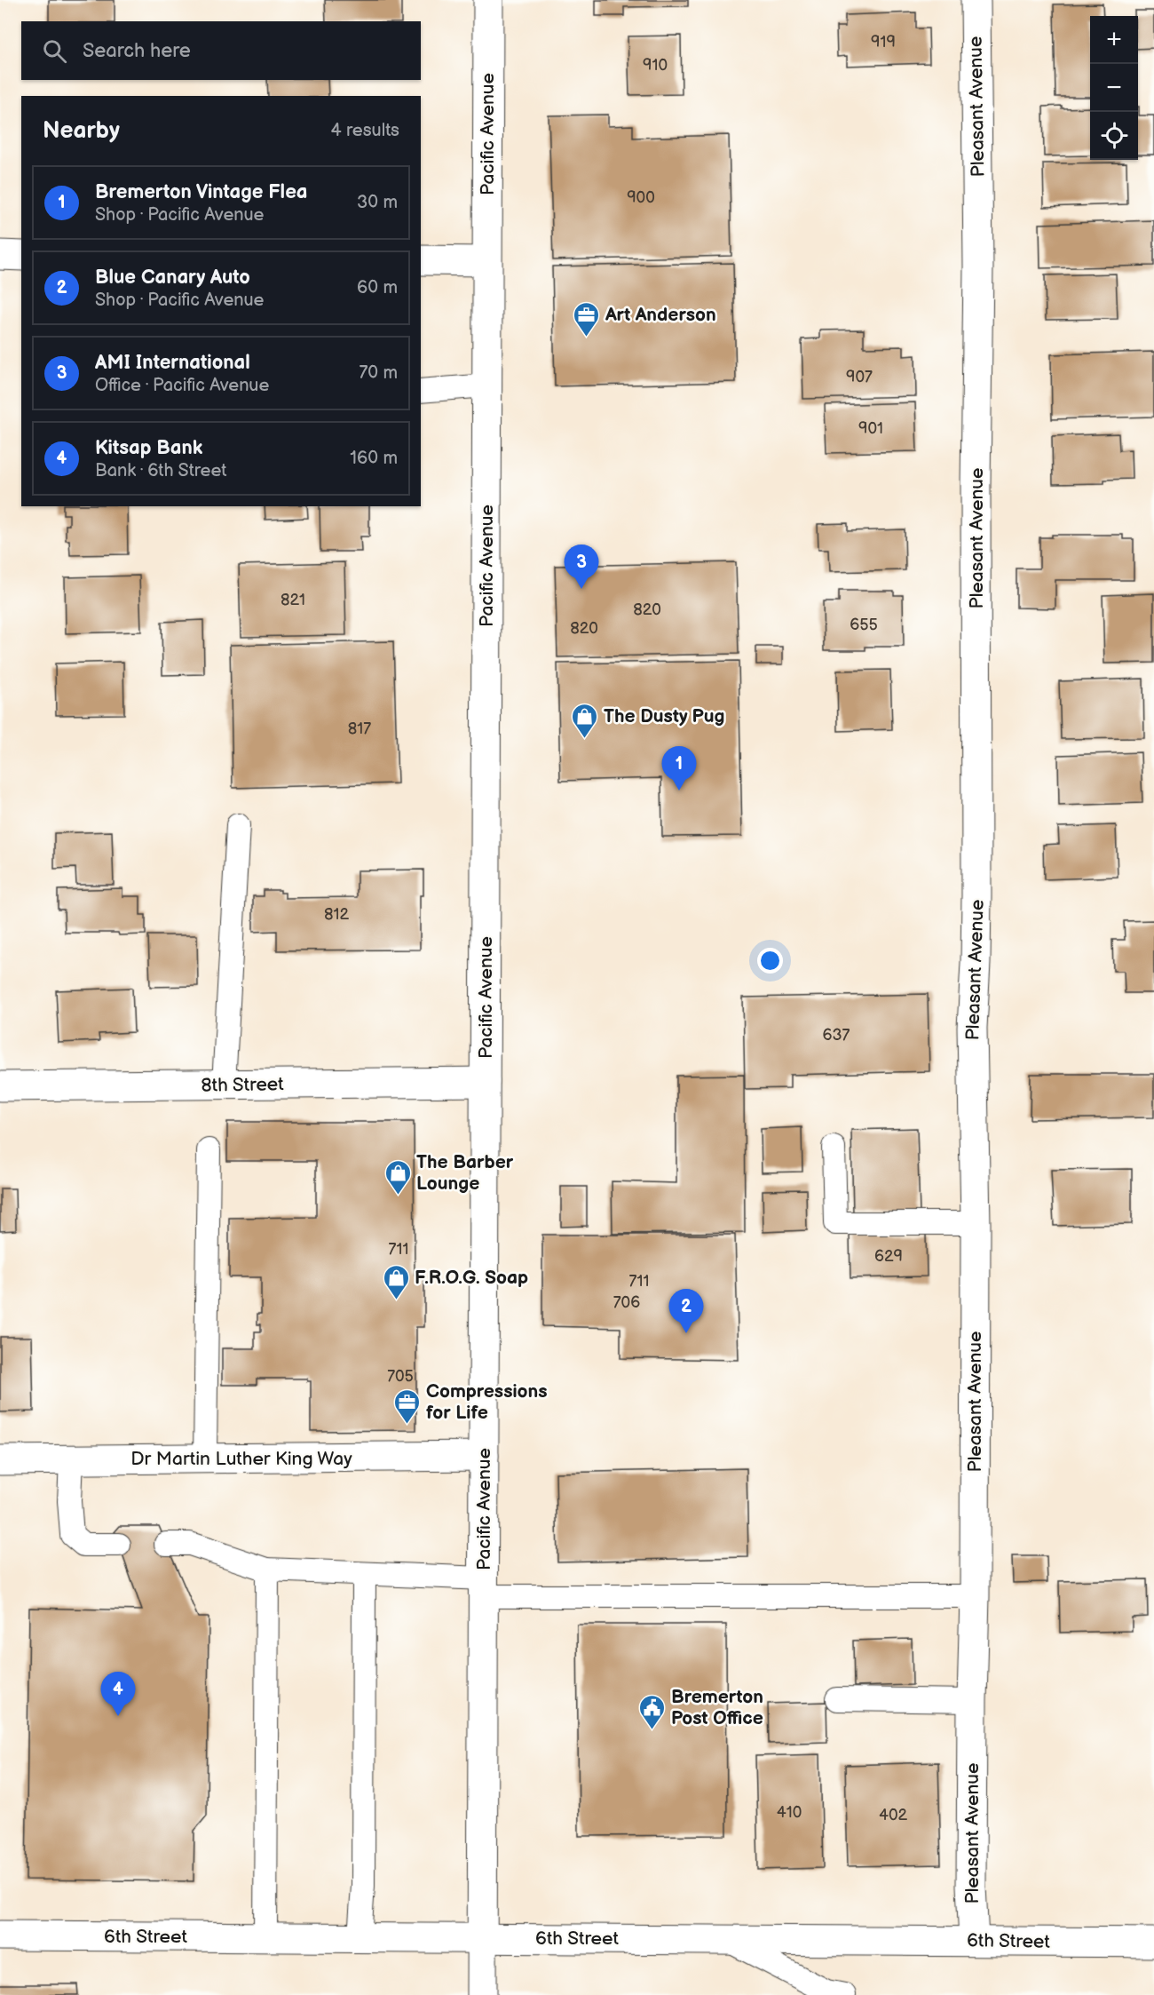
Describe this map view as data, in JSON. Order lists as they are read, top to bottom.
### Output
{
  "streets": {
    "street": [
      "Pleasant Avenue",
      "Pacific Avenue",
      "8th Street",
      "Dr Martin Luther King Way",
      "6th Street"
    ]
  },
  "crossings": [
    ["Pleasant Avenue", "6th Street"],
    ["Pacific Avenue", "8th Street"],
    ["Pacific Avenue", "Dr Martin Luther King Way"],
    ["Pacific Avenue", "6th Street"]
  ],
  "places": {
    "office": ["Art Anderson", "Compressions for Life"],
    "shop": ["The Dusty Pug", "The Barber Lounge", "F.R.O.G. Soap"],
    "public building": ["Bremerton Post Office"]
  },
  "house_numbers": [
    "919",
    "910",
    "900",
    "907",
    "901",
    "821",
    "820",
    "655",
    "820",
    "817",
    "812",
    "637",
    "711",
    "629",
    "711",
    "706",
    "705",
    "410",
    "402"
  ],
  "page": {
    "map_buttons": ["+", "−"],
    "search": "Search here",
    "heading": ["Nearby", "4 results"],
    "list": [
      {
        "mark": "1",
        "name": "Bremerton Vintage Flea",
        "note": "Shop · Pacific Avenue",
        "value": "30 m"
      },
      {
        "mark": "2",
        "name": "Blue Canary Auto",
        "note": "Shop · Pacific Avenue",
        "value": "60 m"
      },
      {
        "mark": "3",
        "name": "AMI International",
        "note": "Office · Pacific Avenue",
        "value": "70 m"
      },
      {
        "mark": "4",
        "name": "Kitsap Bank",
        "note": "Bank · 6th Street",
        "value": "160 m"
      }
    ],
    "pins": [
      "3",
      "1",
      "2",
      "4"
    ]
  }
}
